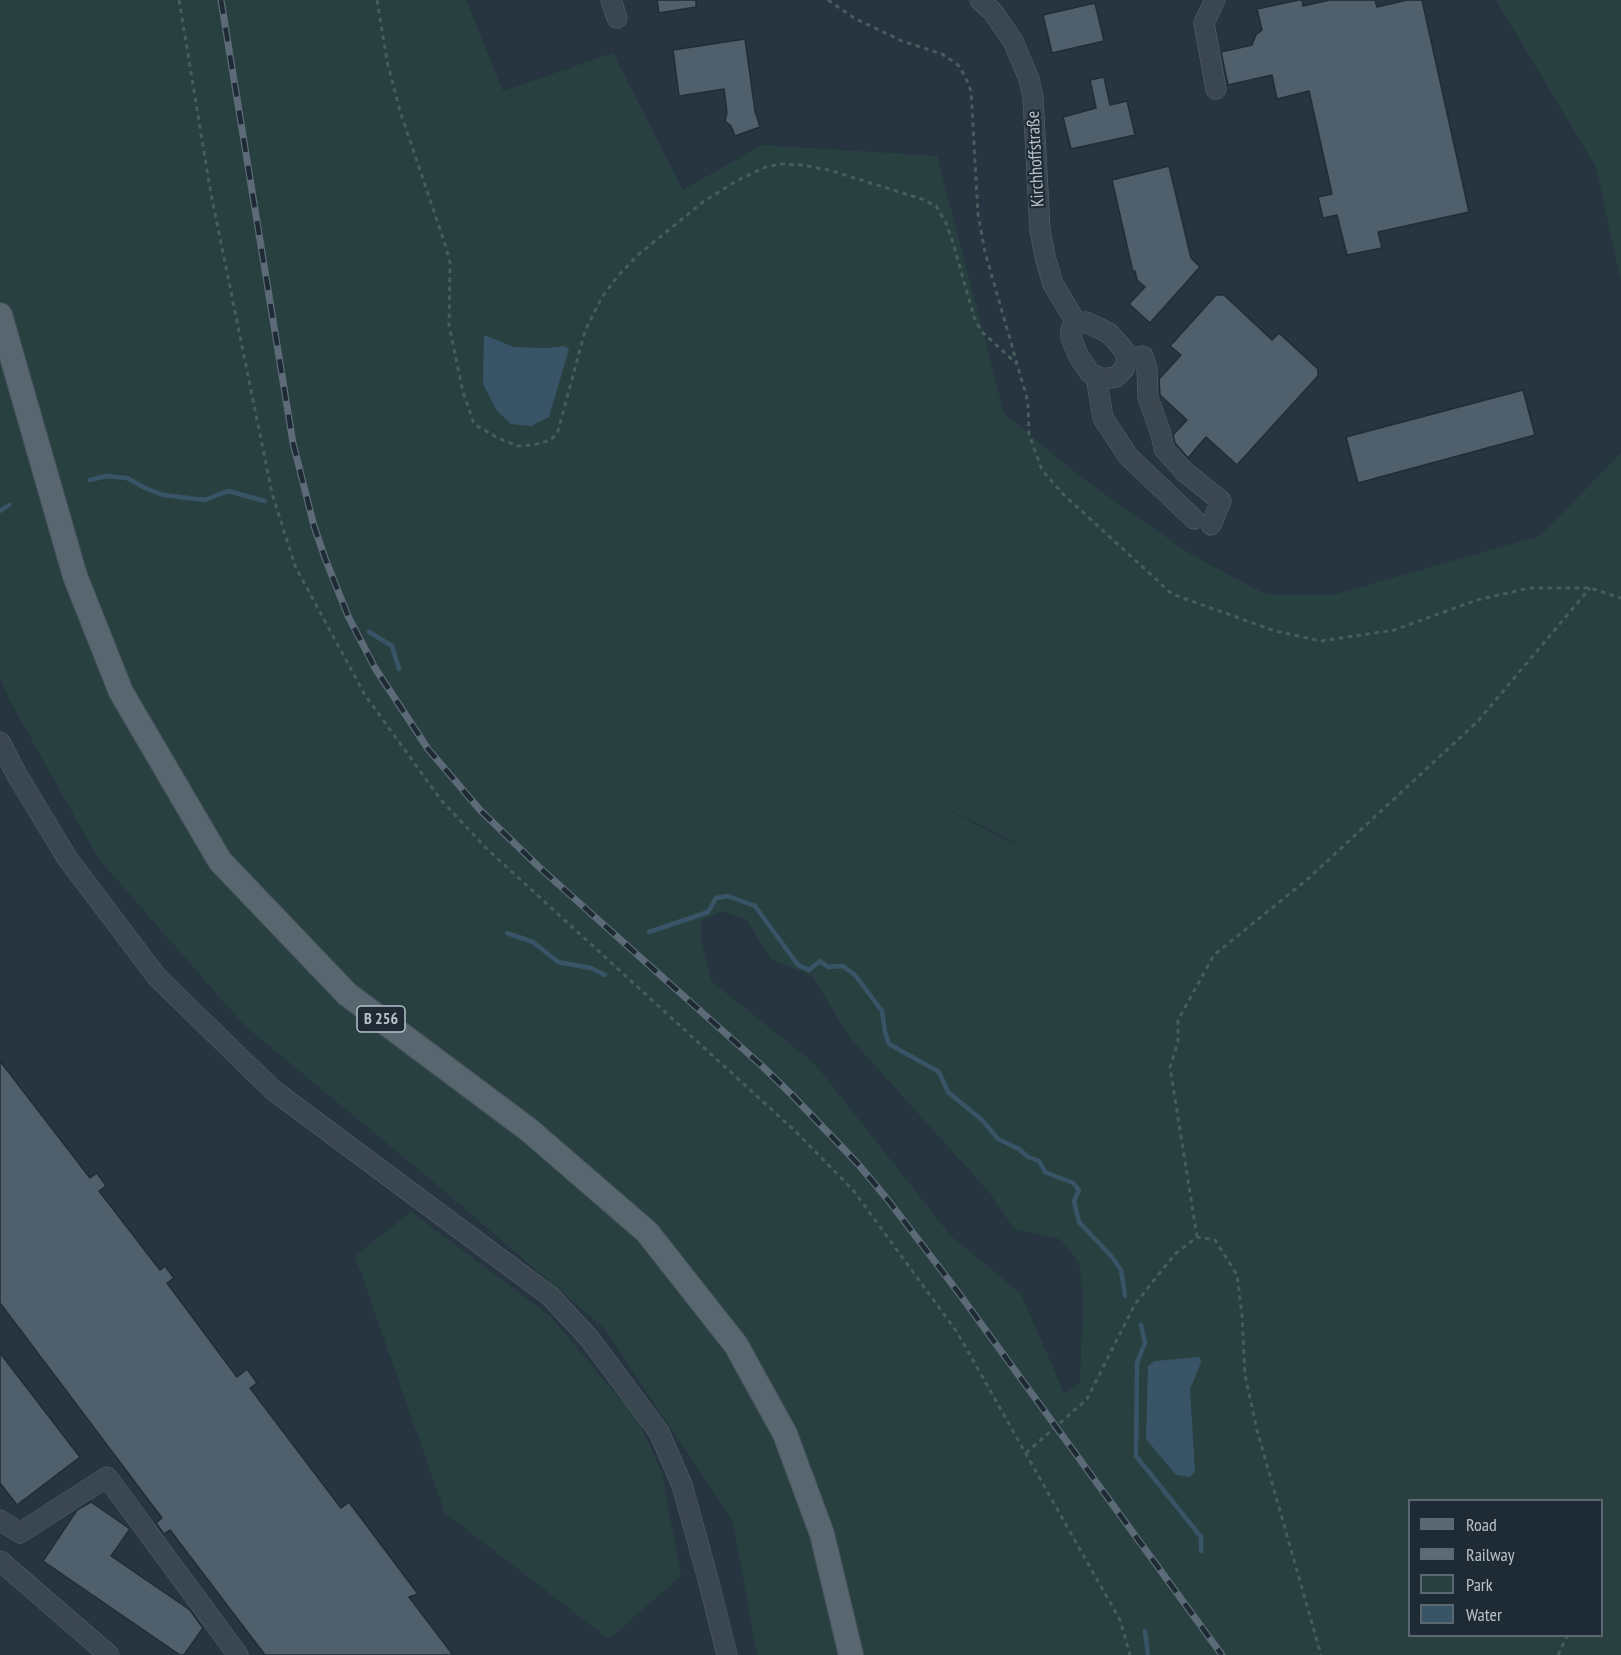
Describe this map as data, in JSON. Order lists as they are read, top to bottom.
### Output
{
  "streets": {
    "main road": ["B 256"],
    "street": ["Kirchhoffstraße"]
  },
  "legend": [
    "Road",
    "Railway",
    "Park",
    "Water"
  ]
}
